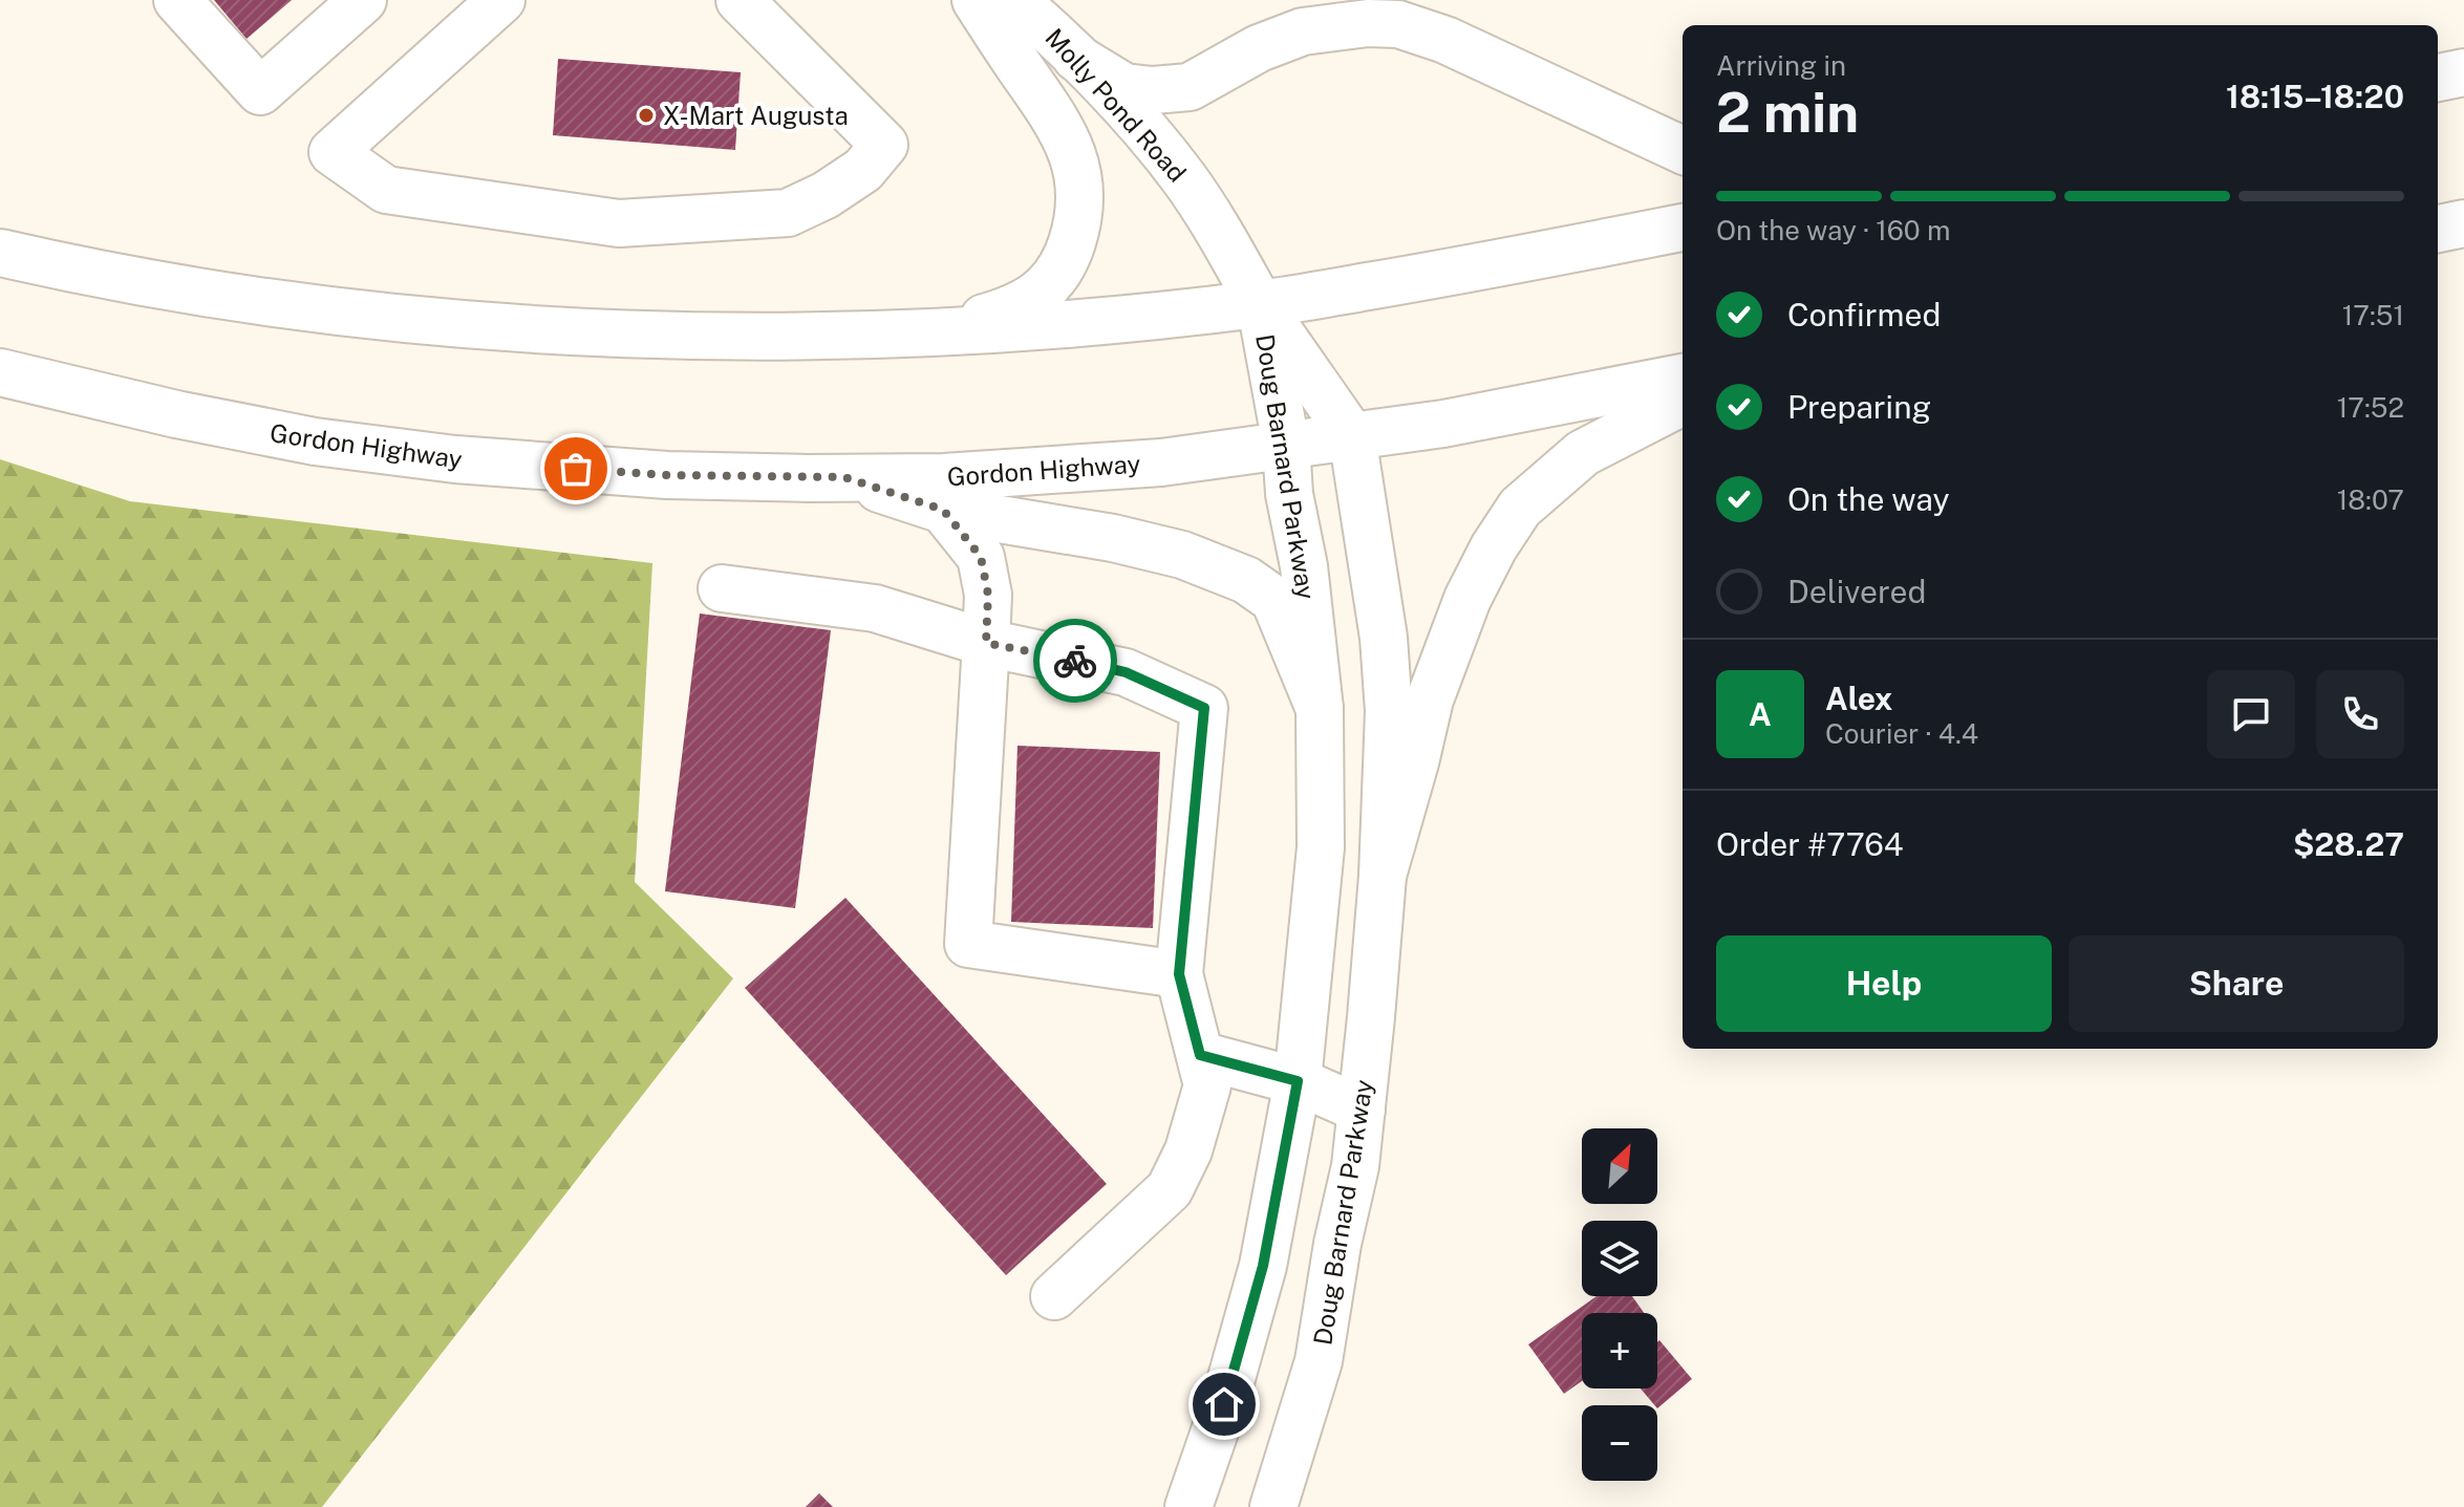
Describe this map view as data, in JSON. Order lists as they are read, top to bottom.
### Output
{
  "streets": {
    "main road": ["Molly Pond Road", "Gordon Highway", "Doug Barnard Parkway"]
  },
  "crossings": [
    ["Molly Pond Road", "Doug Barnard Parkway"],
    ["Gordon Highway", "Doug Barnard Parkway"]
  ],
  "places": ["X-Mart Augusta"],
  "north": "top right",
  "page": {
    "heading": ["2 min", "Arriving in", "18:15–18:20"],
    "panel": [
      "Alex",
      "Courier · 4.4",
      "Order #7764",
      "$28.27"
    ],
    "bar": "On the way · 160 m",
    "list": [
      ["Confirmed", "17:51"],
      ["Preparing", "17:52"],
      ["On the way", "18:07"],
      "Delivered"
    ],
    "round": "A",
    "buttons": ["Help", "Share"],
    "map_buttons": ["+", "−"]
  }
}
